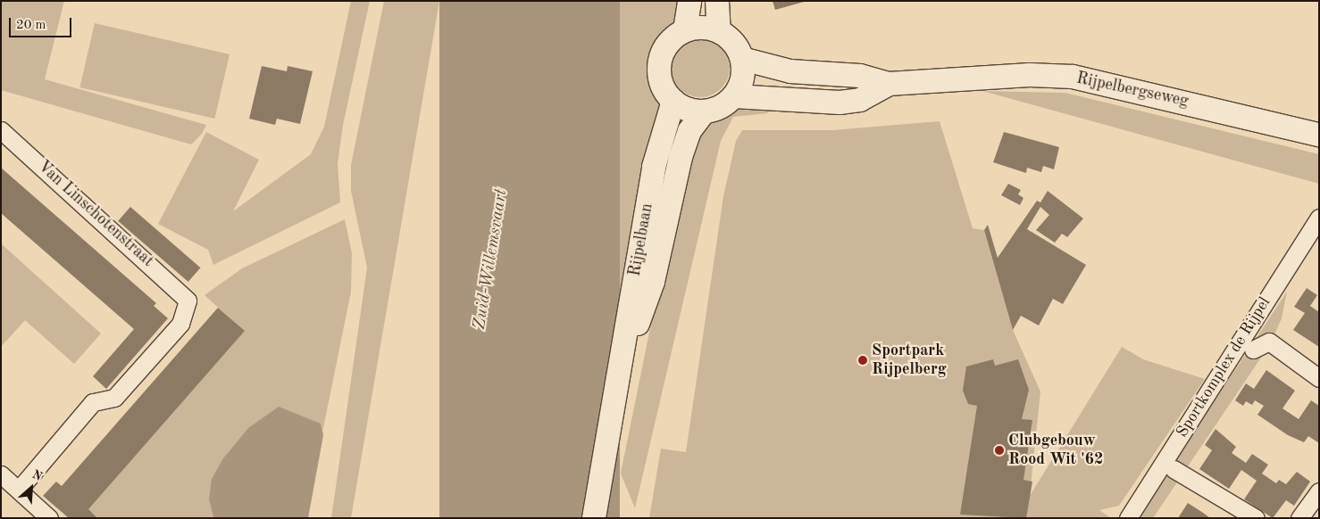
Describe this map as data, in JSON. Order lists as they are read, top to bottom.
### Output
{
  "streets": {
    "main road": ["Rijpelbergseweg", "Rijpelbaan"],
    "street": ["Van Linschotenstraat", "Sportkomplex de Rijpel"]
  },
  "crossings": [
    ["Rijpelbergseweg", "Rijpelbaan"]
  ],
  "water": ["Zuid-Willemsvaart"],
  "places": ["Sportpark Rijpelberg", "Clubgebouw Rood Wit '62"],
  "scale_bar": "20 m",
  "north": "top right"
}
